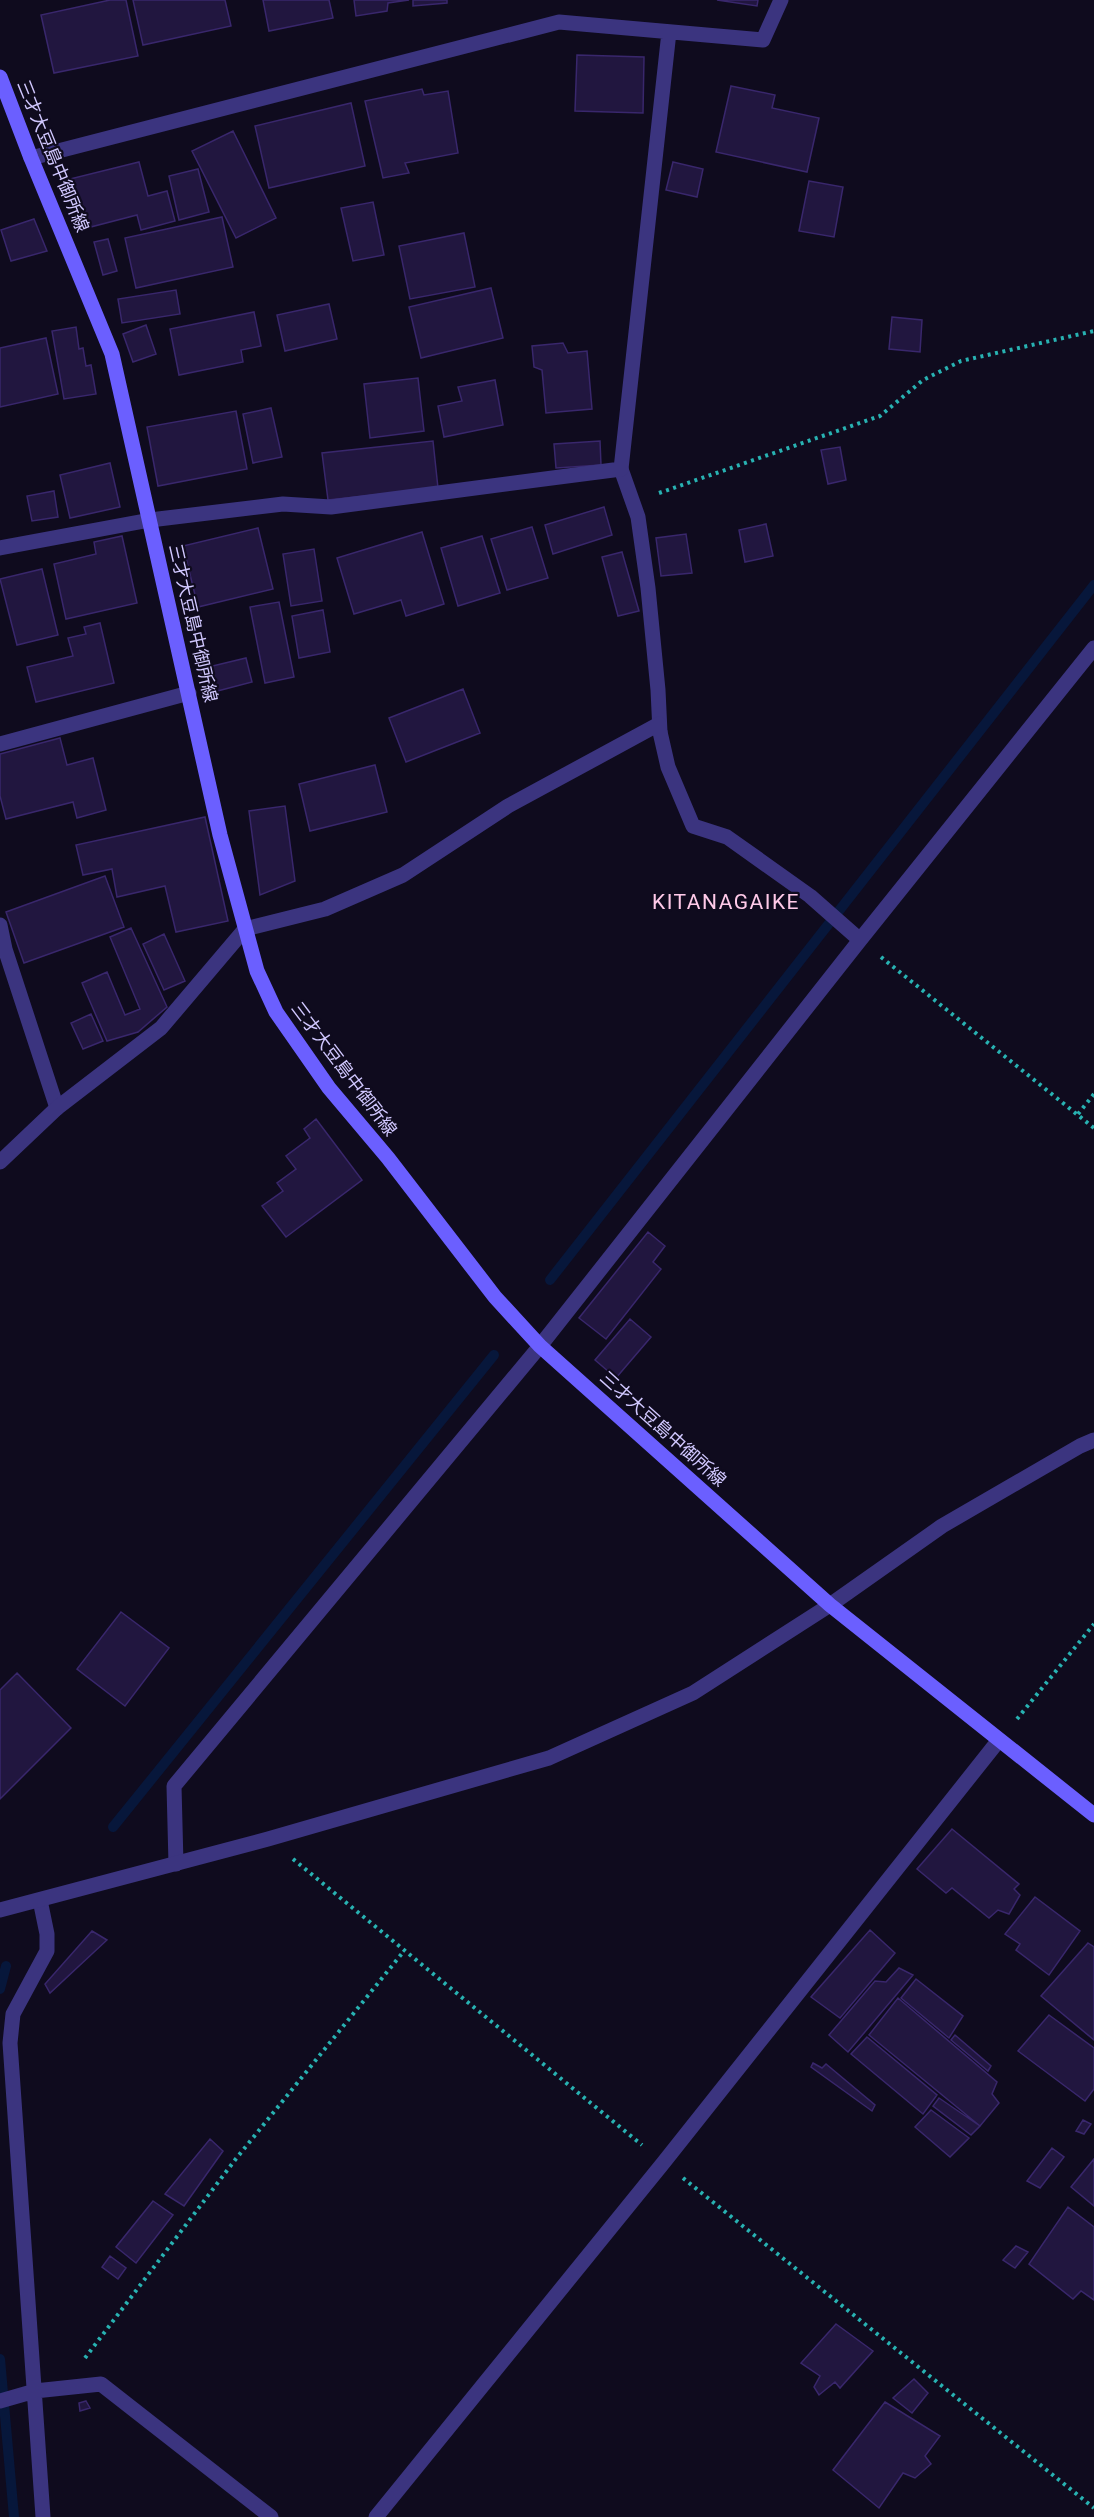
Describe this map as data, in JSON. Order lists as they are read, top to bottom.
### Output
{
  "streets": {
    "main road": ["三才大豆島中御所線"]
  },
  "districts": ["KITANAGAIKE"]
}
